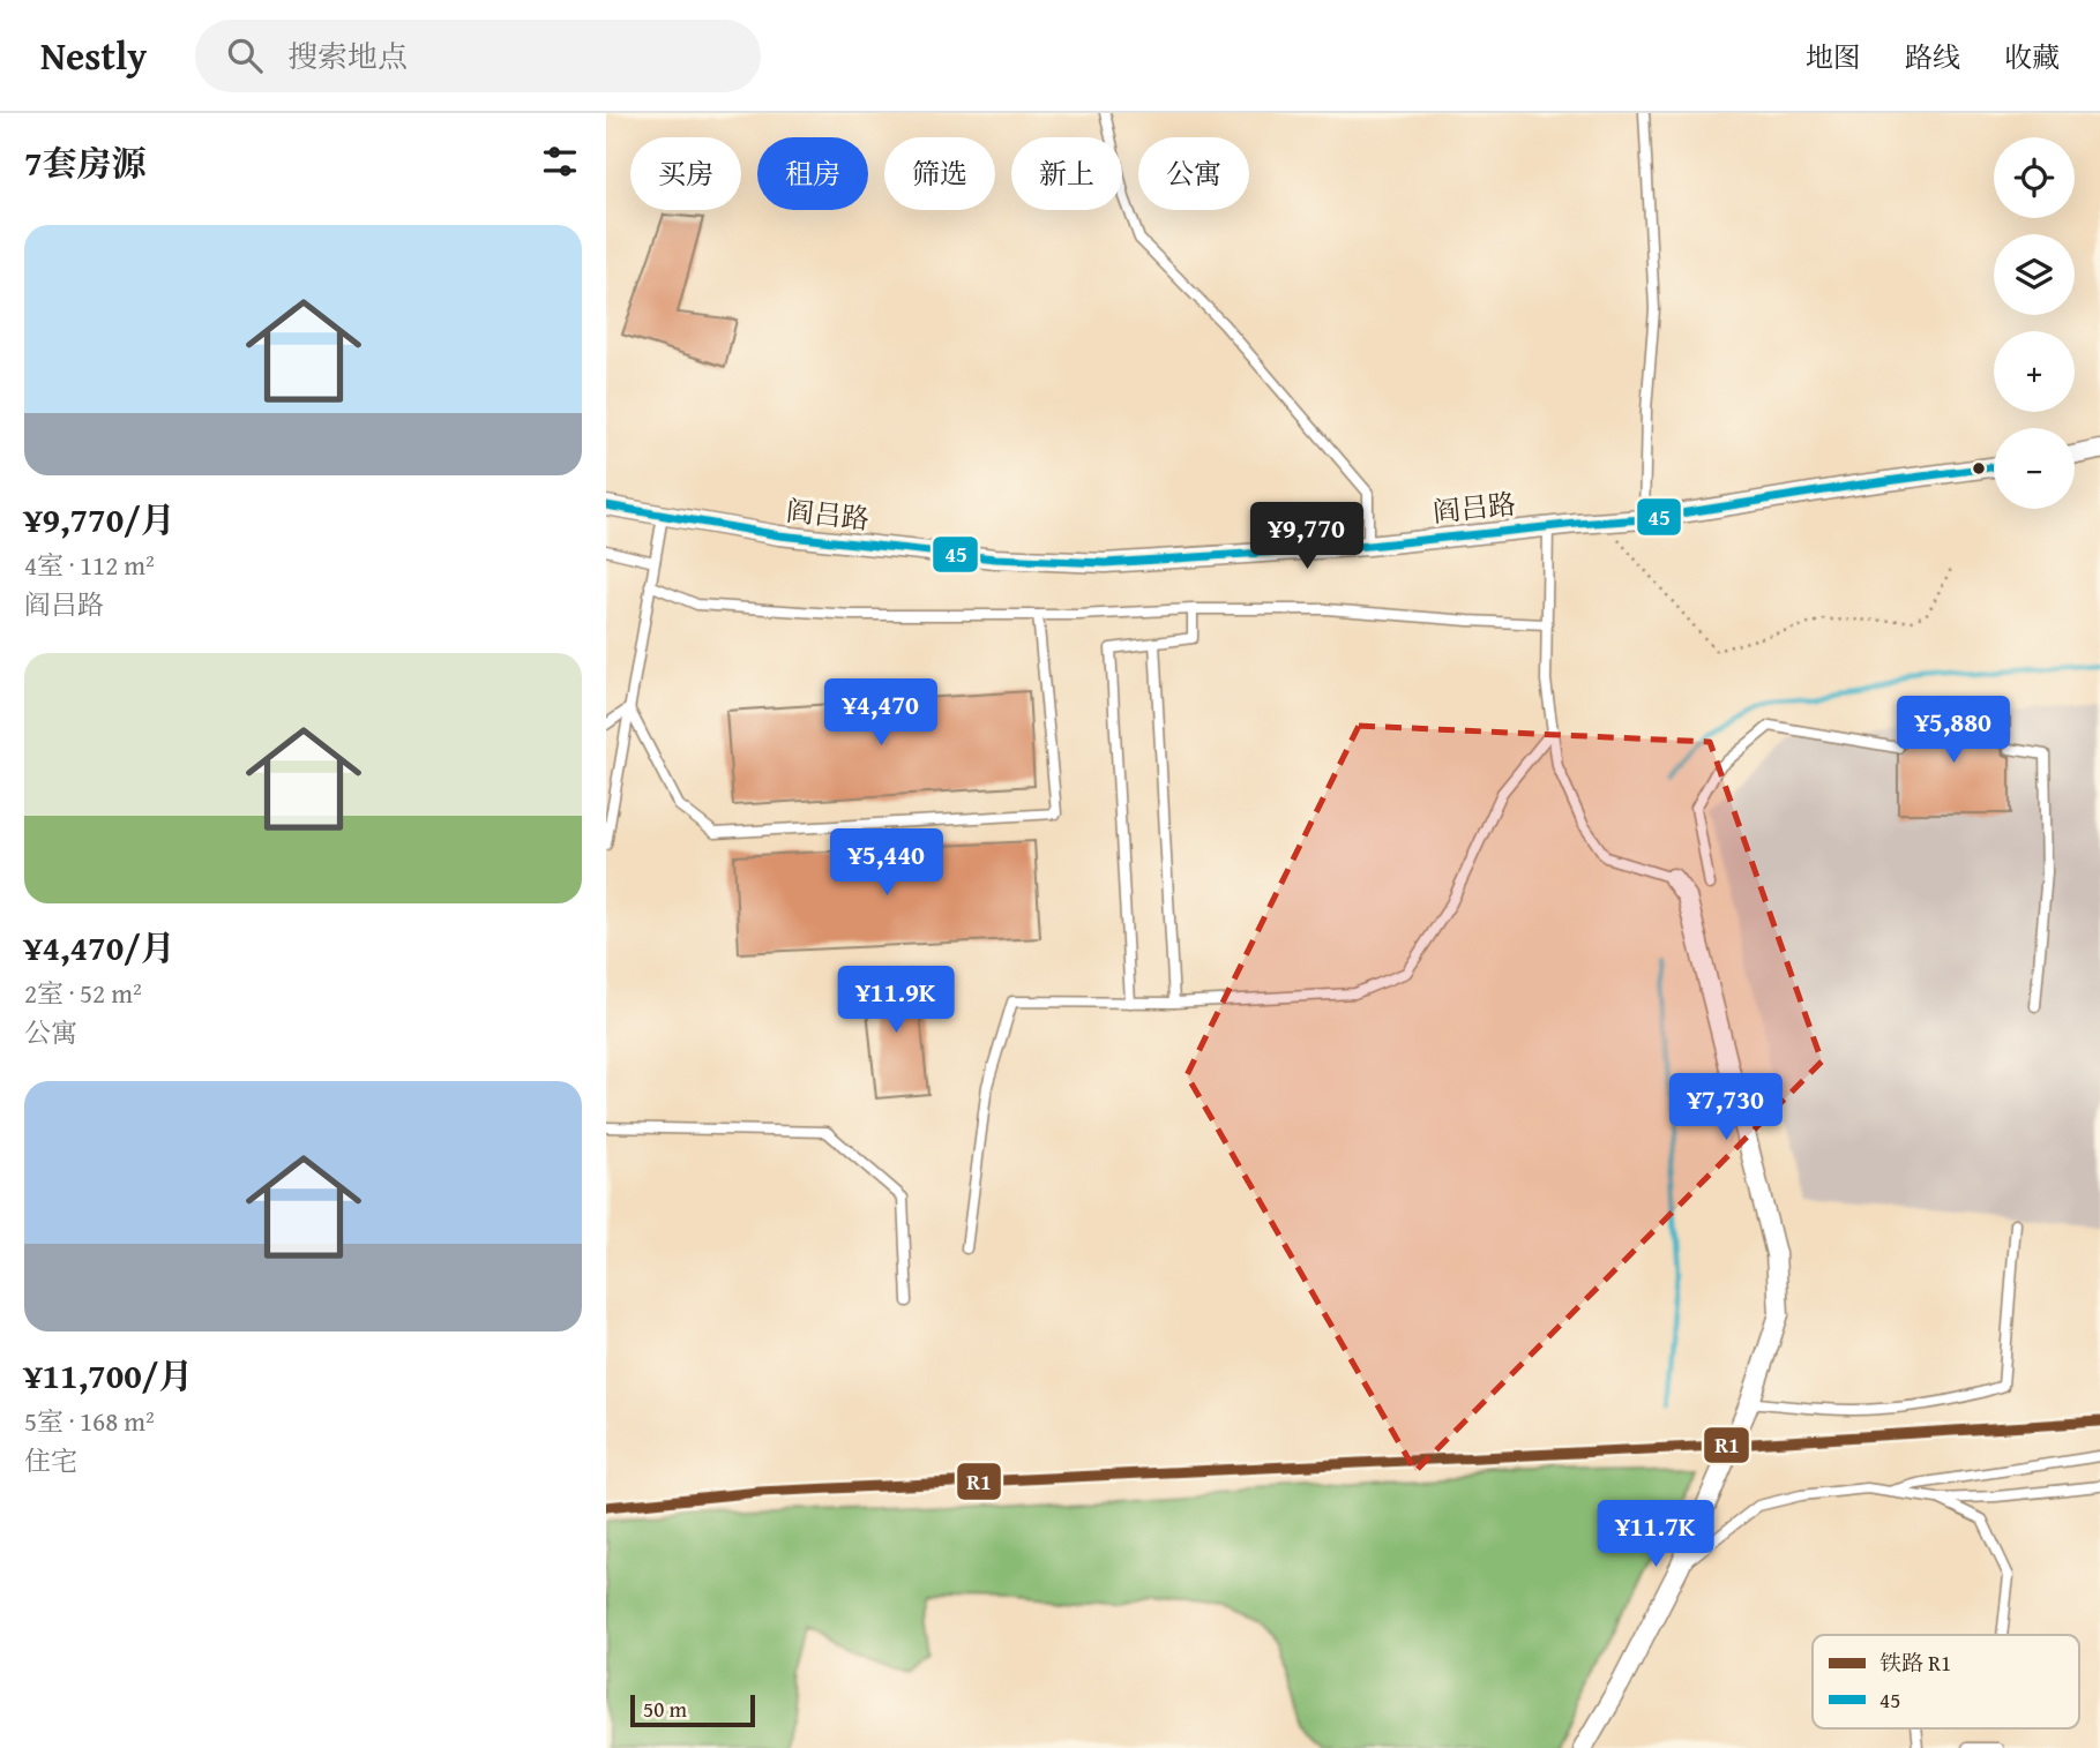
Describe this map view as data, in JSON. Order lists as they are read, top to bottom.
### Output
{
  "streets": {
    "street": ["阎吕路"]
  },
  "lines": ["transit line 45", "rail line R1"],
  "legend": ["铁路 R1", "45"],
  "scale_bar": "50 m",
  "page": {
    "header": "Nestly",
    "search": "搜索地点",
    "nav": ["地图", "路线", "收藏"],
    "heading": "7套房源",
    "map_buttons": ["+", "−"],
    "chip": [
      "买房",
      "租房",
      "筛选",
      "新上",
      "公寓"
    ],
    "list": [
      {
        "name": "¥9,770/月",
        "note": "4室 · 112 m² · 阎吕路"
      },
      {
        "name": "¥4,470/月",
        "note": "2室 · 52 m² · 公寓"
      },
      {
        "name": "¥11,700/月",
        "note": "5室 · 168 m² · 住宅"
      }
    ],
    "price": [
      "¥9,770",
      "¥4,470",
      "¥5,880",
      "¥5,440",
      "¥11.9K",
      "¥7,730",
      "¥11.7K"
    ],
    "scale": "50 m"
  }
}
